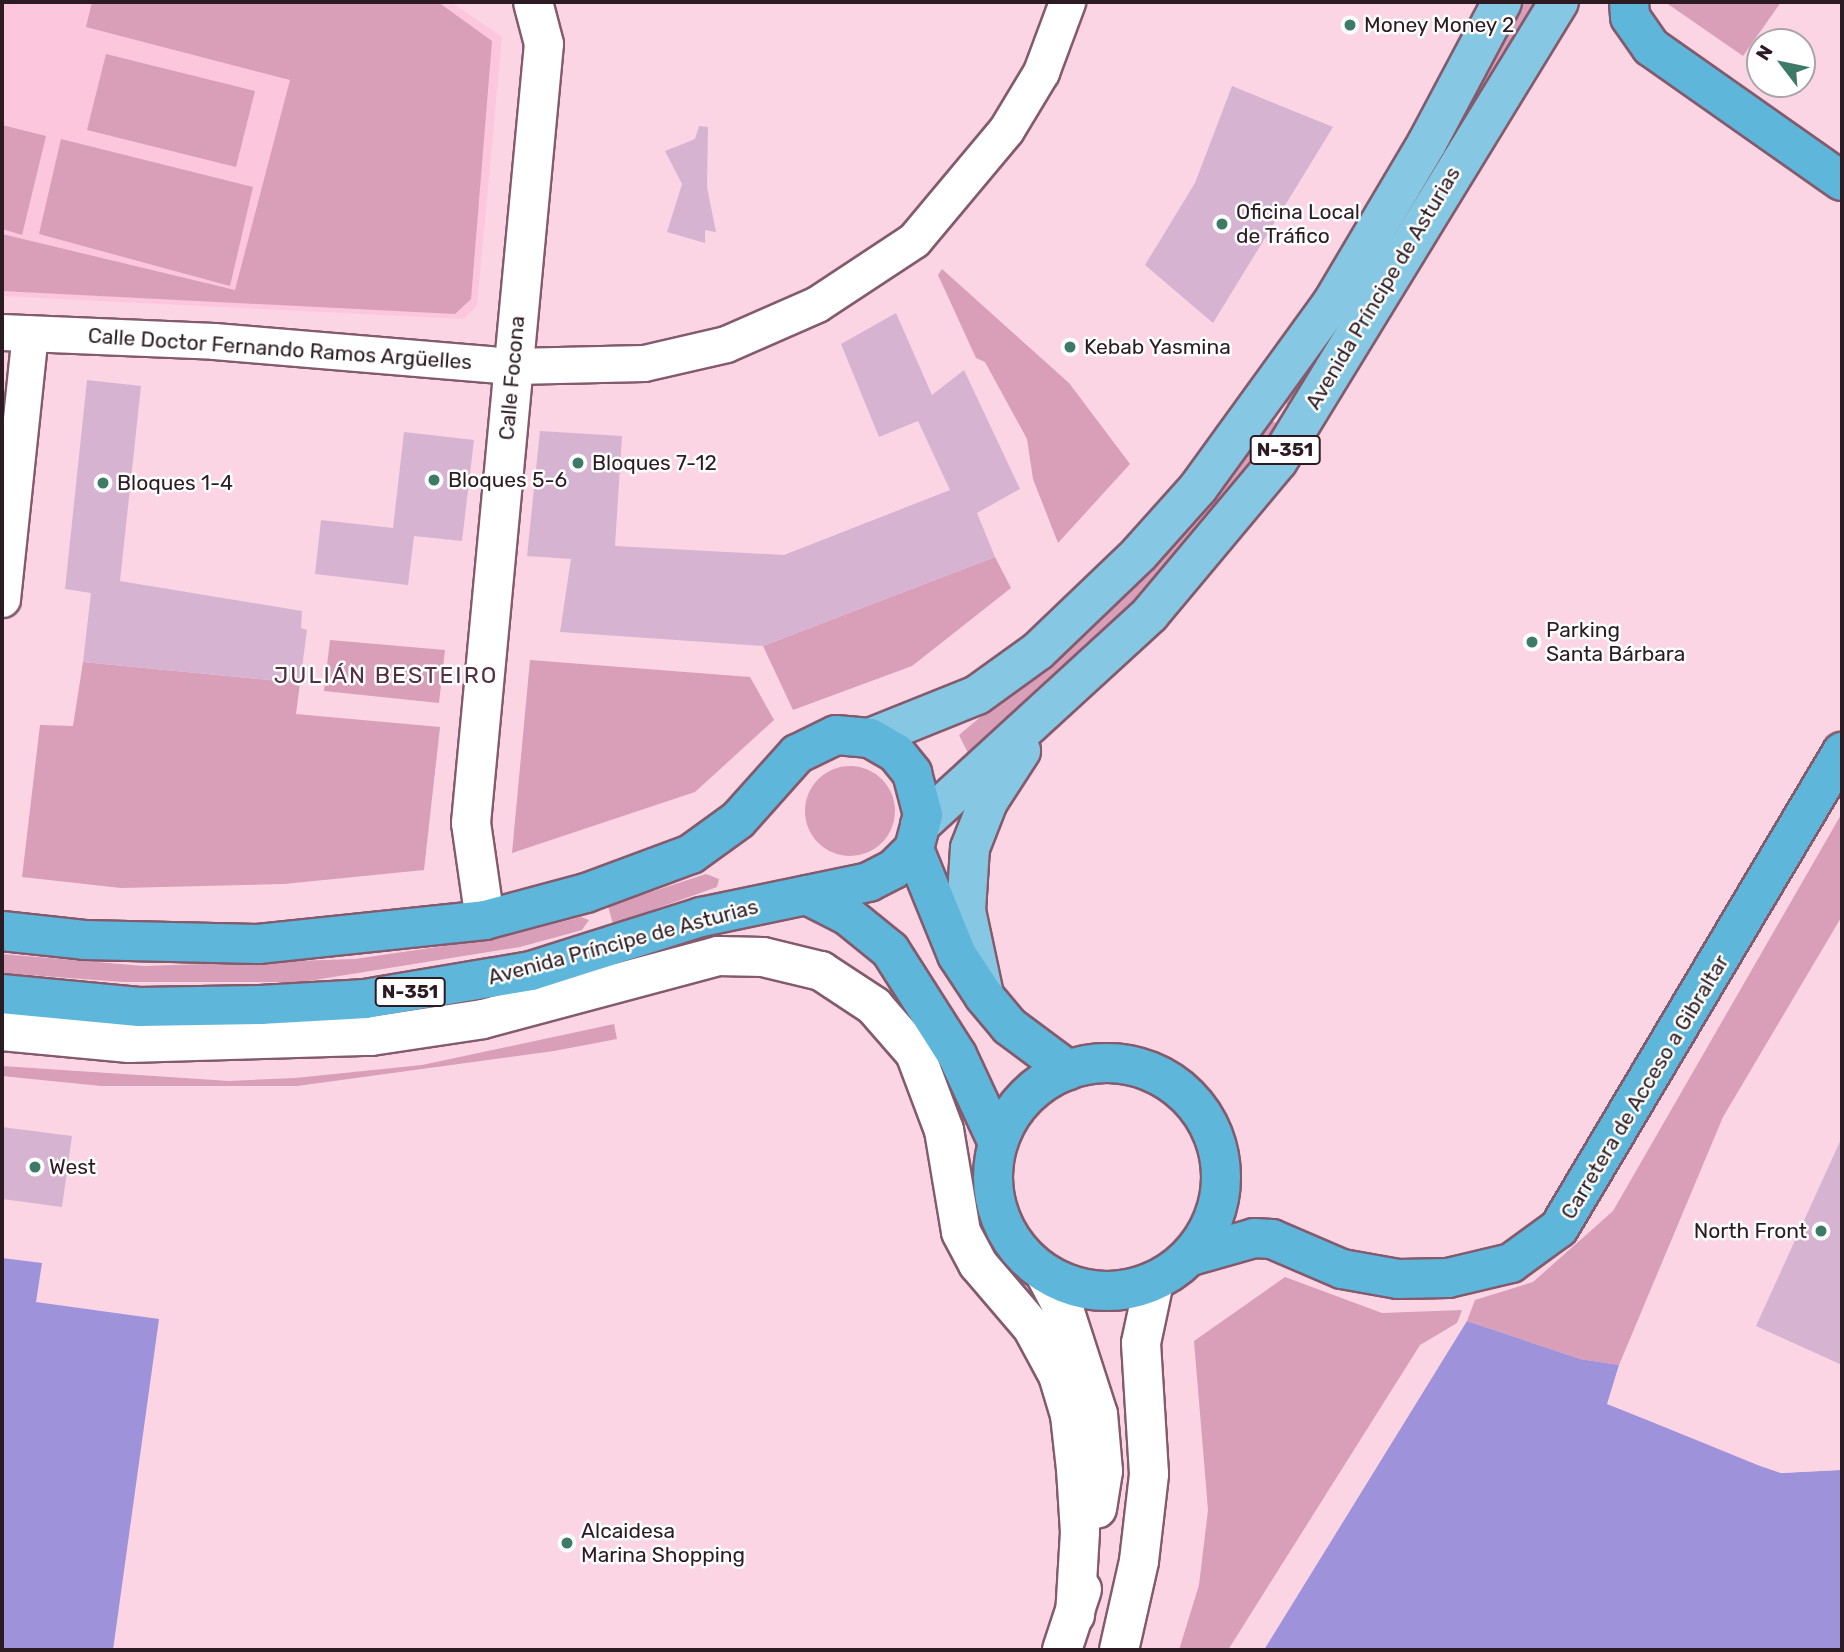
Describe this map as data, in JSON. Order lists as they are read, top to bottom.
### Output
{
  "streets": {
    "highway": ["Avenida Príncipe de Asturias", "N-351", "Carretera de Acceso a Gibraltar"],
    "street": ["Calle Doctor Fernando Ramos Argüelles", "Calle Focona"]
  },
  "crossings": [
    ["Avenida Príncipe de Asturias", "Calle Focona"],
    ["Calle Doctor Fernando Ramos Argüelles", "Calle Focona"]
  ],
  "districts": ["JULIÁN BESTEIRO"],
  "places": [
    "Money Money 2",
    "Oficina Local de Tráfico",
    "Kebab Yasmina",
    "Bloques 7-12",
    "Bloques 5-6",
    "Bloques 1-4",
    "Parking Santa Bárbara",
    "West",
    "North Front",
    "Alcaidesa Marina Shopping"
  ],
  "north": "top left"
}
